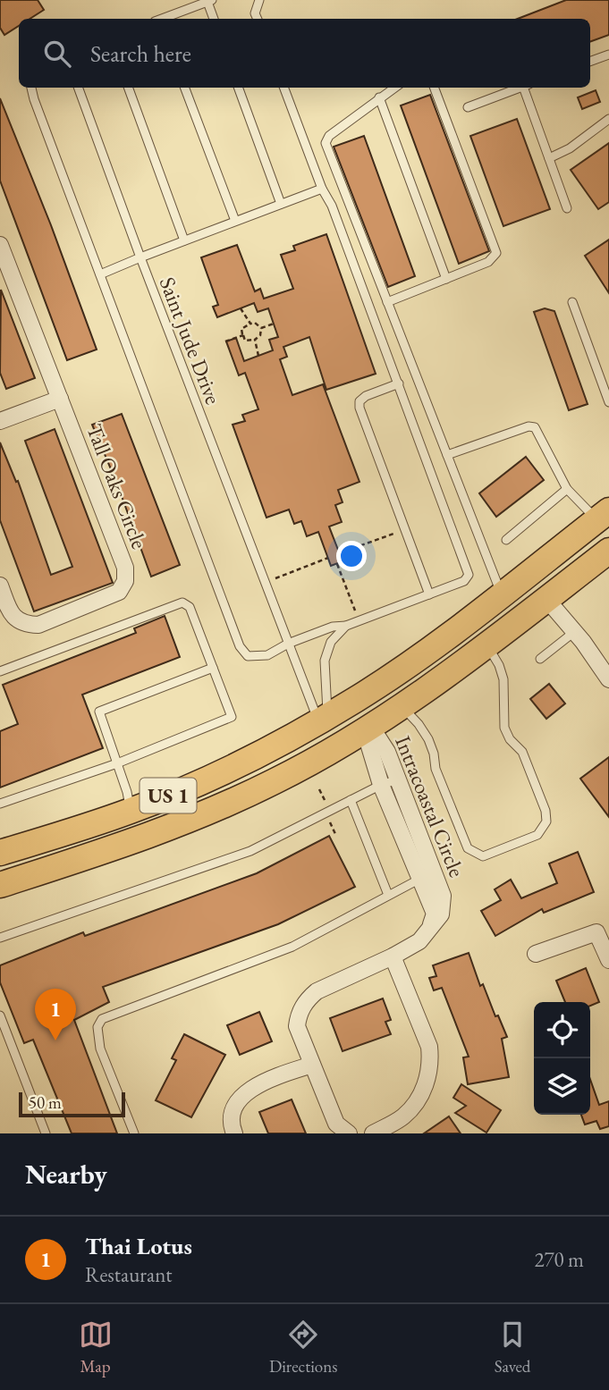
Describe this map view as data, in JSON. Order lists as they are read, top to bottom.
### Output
{
  "streets": {
    "main road": ["US 1"],
    "street": ["Tall Oaks Circle", "Intracoastal Circle"],
    "lane": ["Saint Jude Drive"]
  },
  "crossings": [
    ["Saint Jude Drive", "US 1"],
    ["US 1", "Intracoastal Circle"]
  ],
  "scale_bar": "50 m",
  "page": {
    "search": "Search here",
    "pins": "1",
    "scale": "50 m",
    "heading": "Nearby",
    "list": [
      {
        "mark": "1",
        "name": "Thai Lotus",
        "note": "Restaurant",
        "value": "270 m"
      }
    ],
    "nav": ["Map", "Directions", "Saved"]
  }
}
